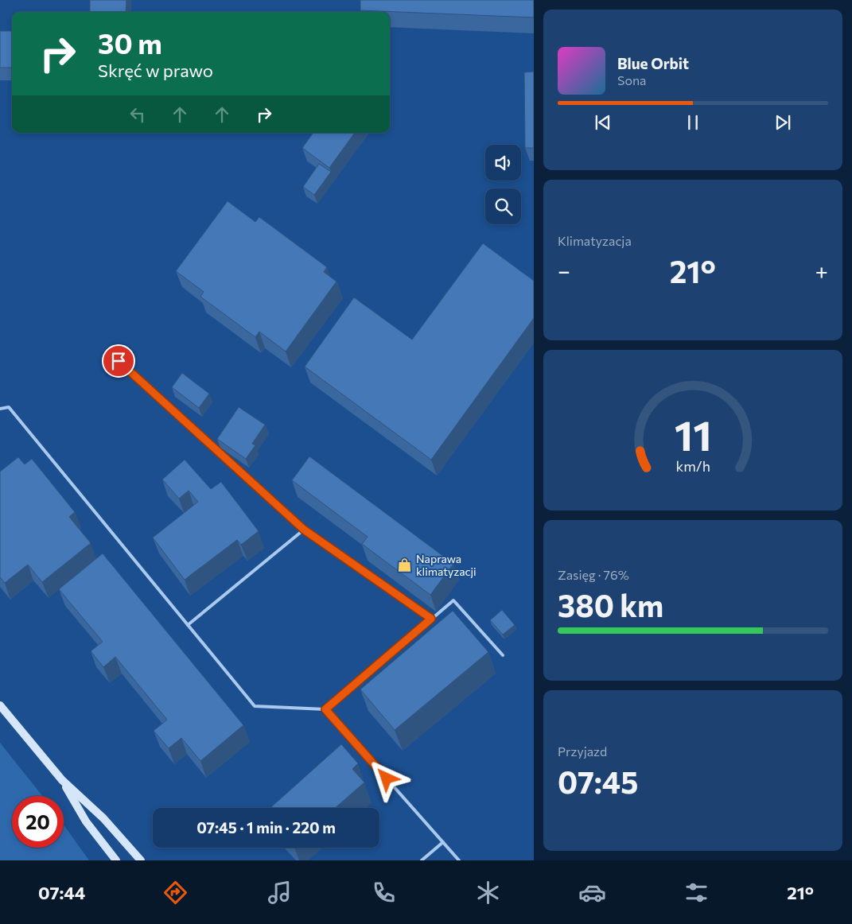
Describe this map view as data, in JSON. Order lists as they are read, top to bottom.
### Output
{
  "places": {
    "shop": ["Naprawa klimatyzacji"]
  },
  "page": {
    "turn": ["30 m", "Skręć w prawo"],
    "song": ["Blue Orbit", "Sona"],
    "tile": [
      "Klimatyzacja",
      ["Zasięg · 76%", "380 km"],
      ["Przyjazd", "07:45"]
    ],
    "heat": ["−", "21°", "+"],
    "limit": "20",
    "trip": "07:45 · 1 min · 220 m",
    "tabs": ["07:44", "21°"],
    "gauge": ["11", "km/h"]
  }
}
